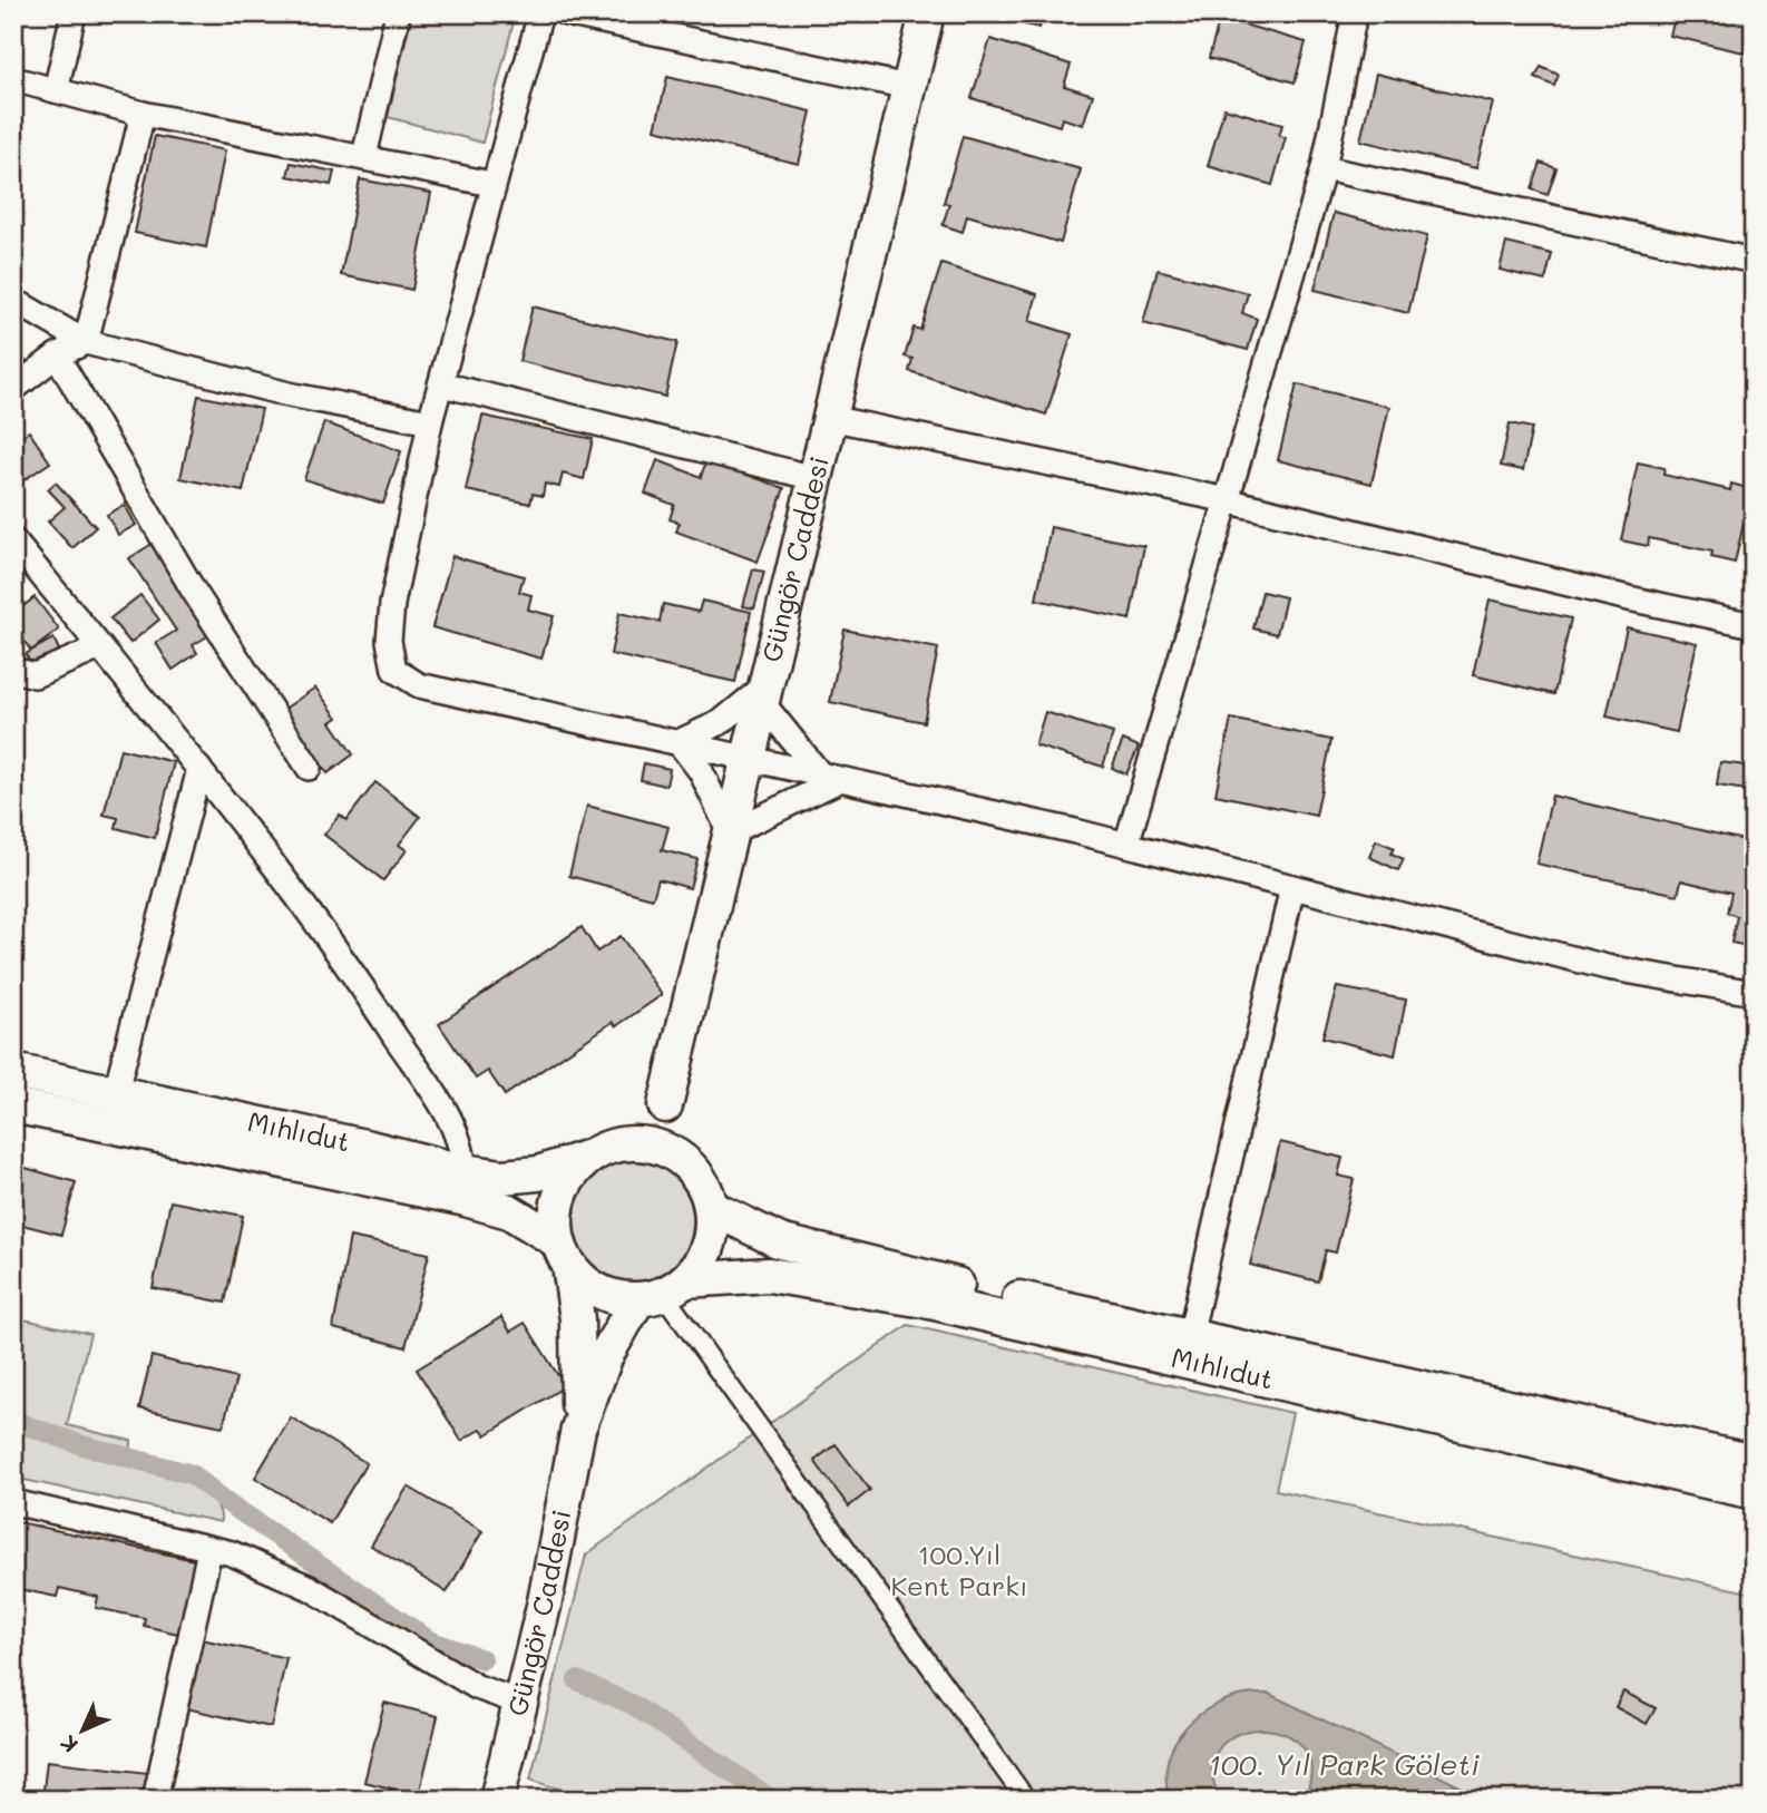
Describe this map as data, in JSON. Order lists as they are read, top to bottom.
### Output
{
  "streets": {
    "main road": ["Güngör Caddesi", "Mıhlıdut"]
  },
  "water": ["100. Yıl Park Göleti"],
  "parks": ["100.Yıl Kent Parkı"],
  "north": "bottom left"
}
